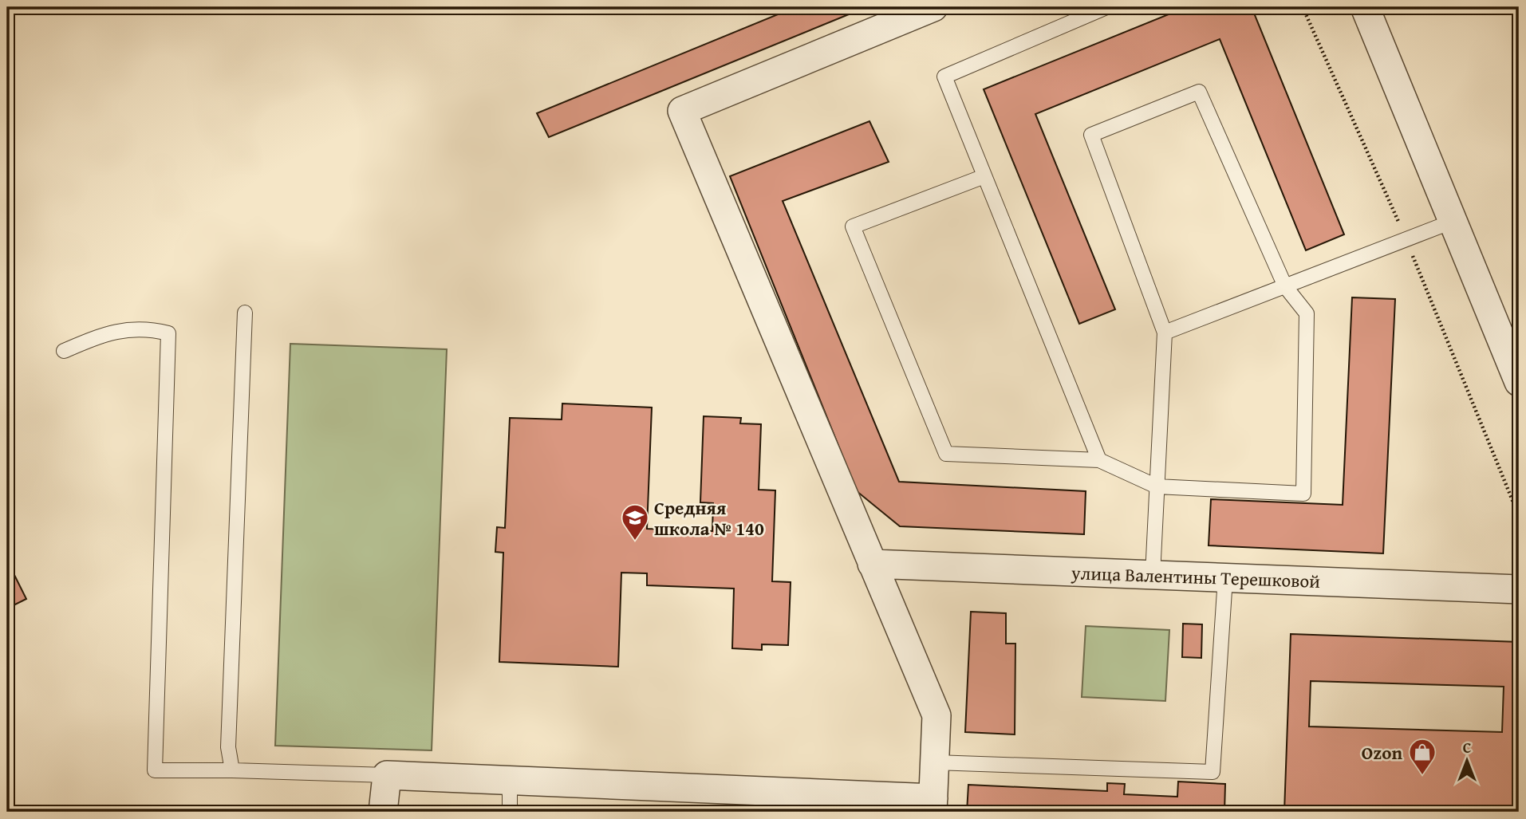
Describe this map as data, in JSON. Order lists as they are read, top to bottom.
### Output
{
  "streets": {
    "street": ["улица Валентины Терешковой"]
  },
  "places": {
    "school or university": ["Средняя школа № 140"],
    "shop": ["Ozon"]
  },
  "north": "top"
}
